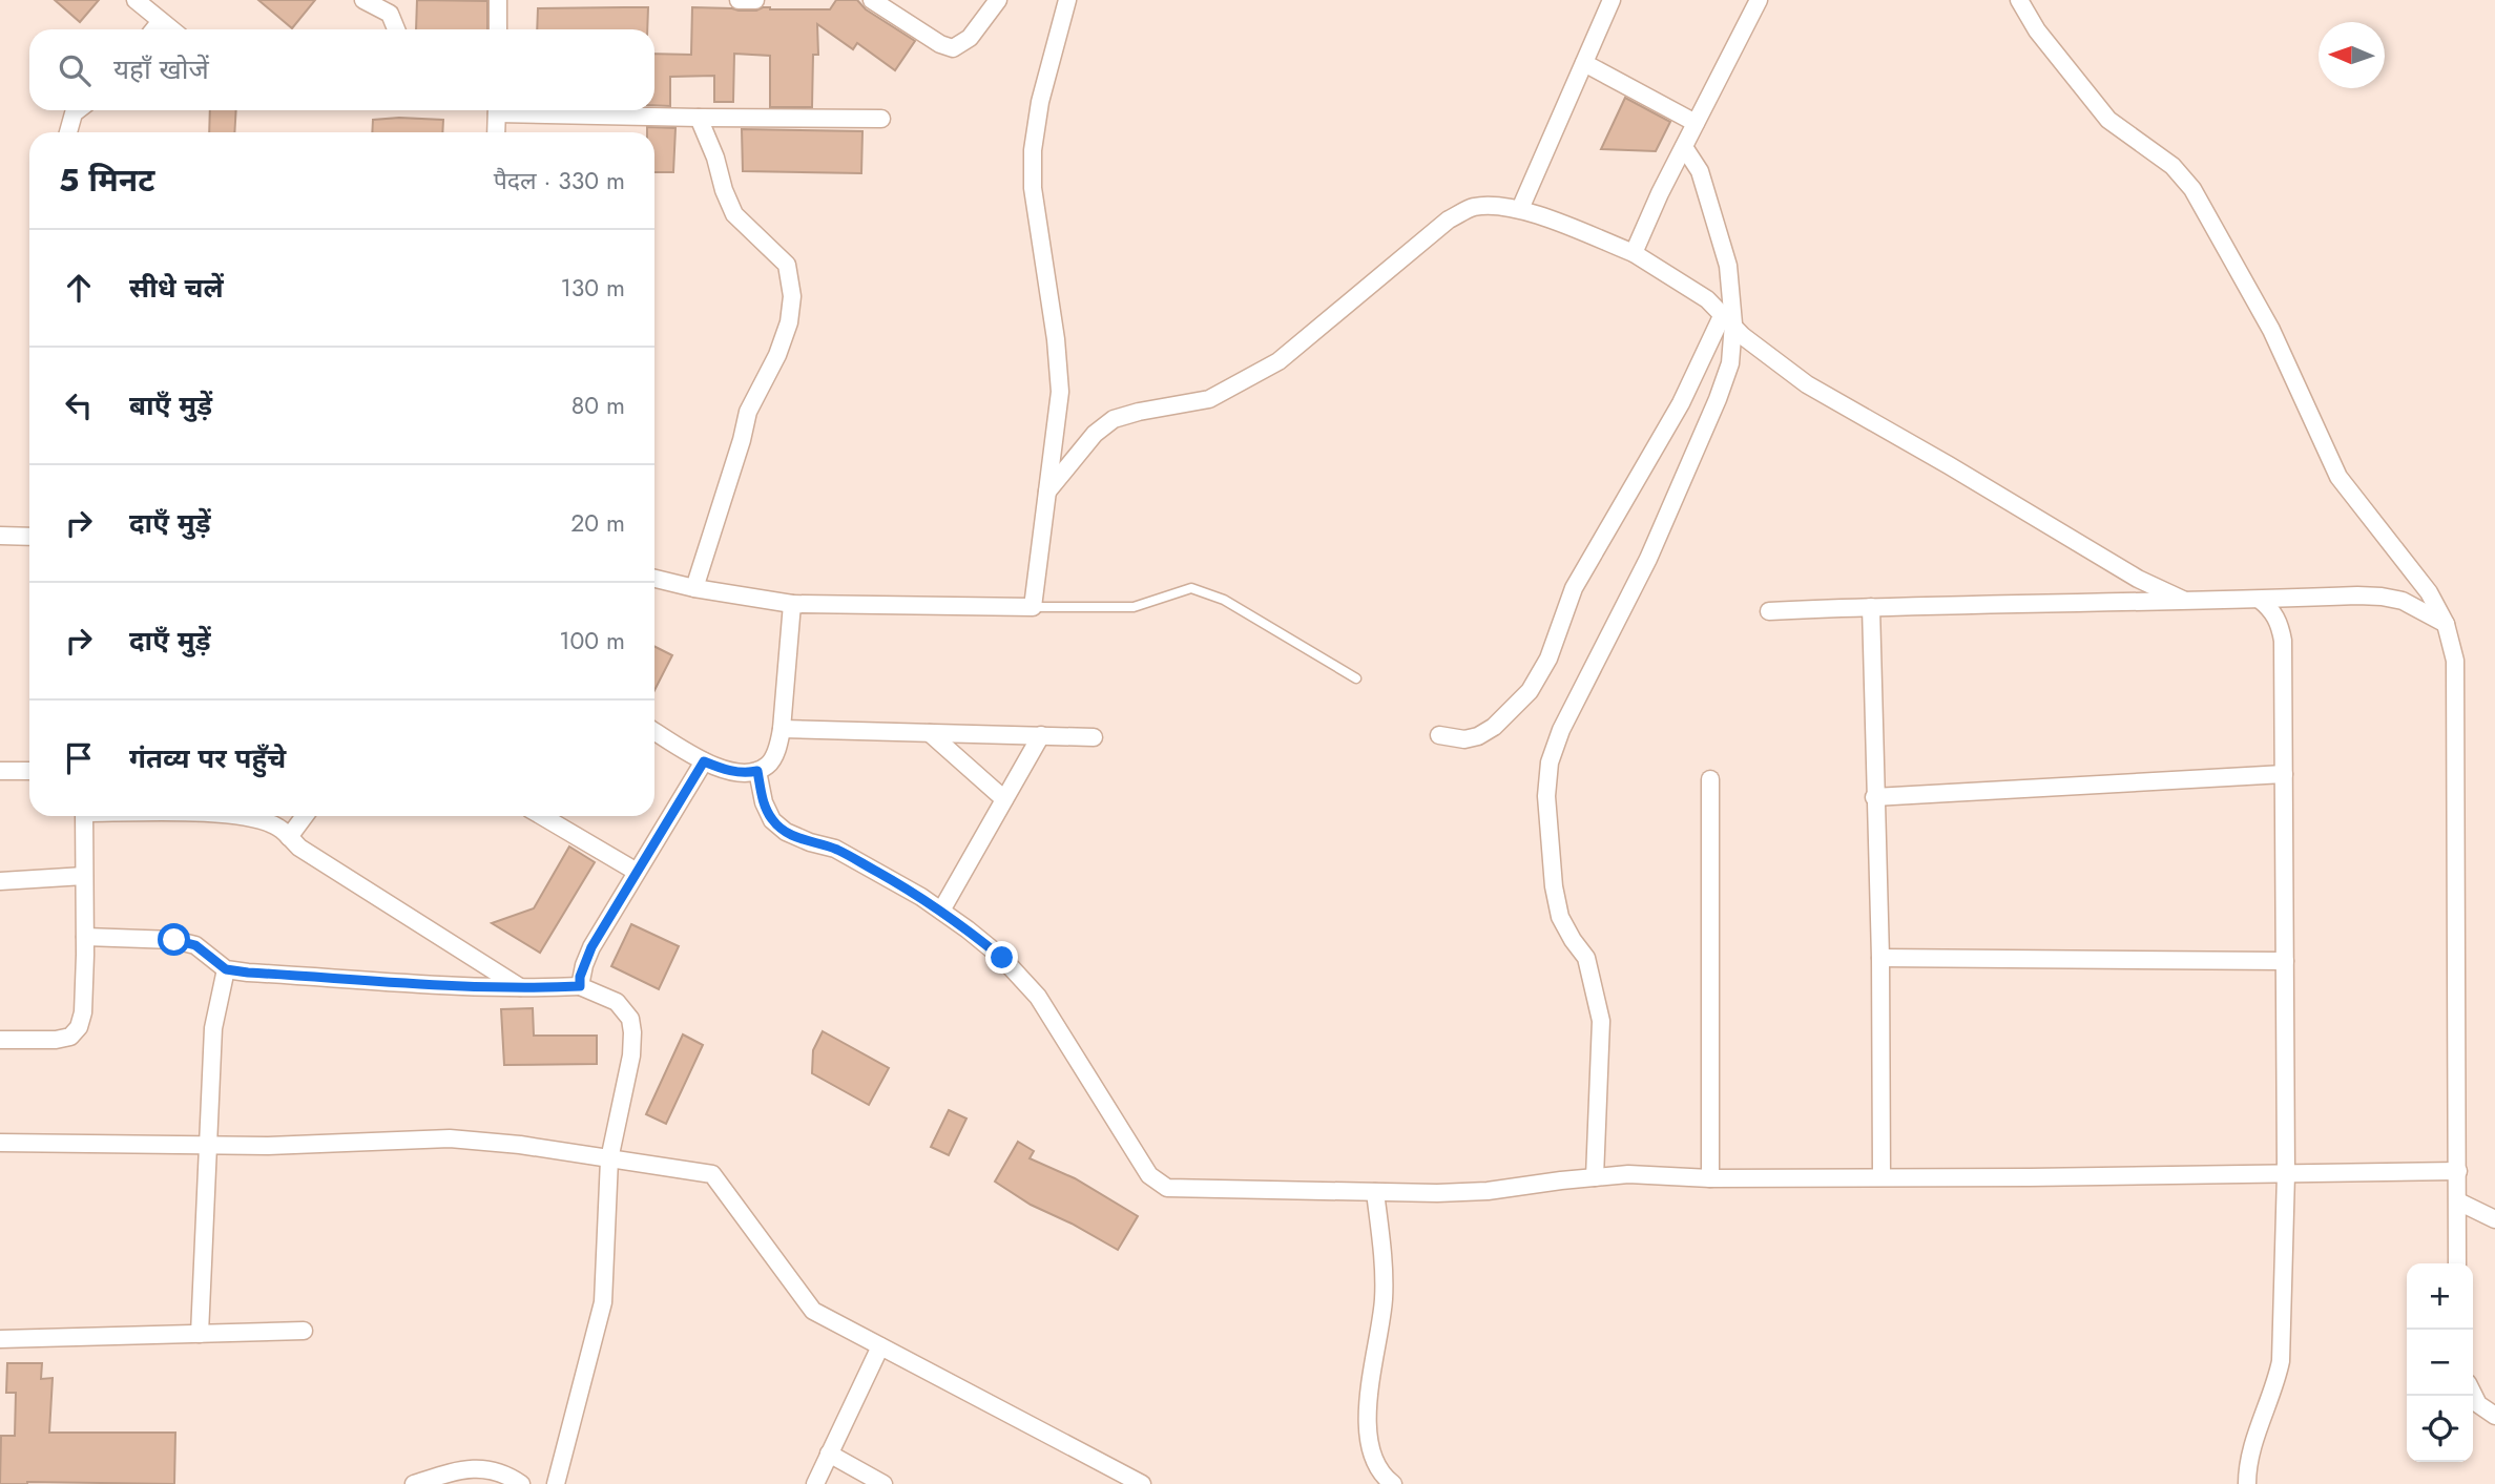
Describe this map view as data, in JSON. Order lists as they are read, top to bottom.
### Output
{
  "north": "left",
  "page": {
    "search": "यहाँ खोजें",
    "heading": ["5 मिनट", "पैदल · 330 m"],
    "list": [
      ["सीधे चलें", "130 m"],
      ["बाएँ मुड़ें", "80 m"],
      ["दाएँ मुड़ें", "20 m"],
      ["दाएँ मुड़ें", "100 m"],
      "गंतव्य पर पहुँचे"
    ],
    "map_buttons": ["+", "−"]
  }
}
